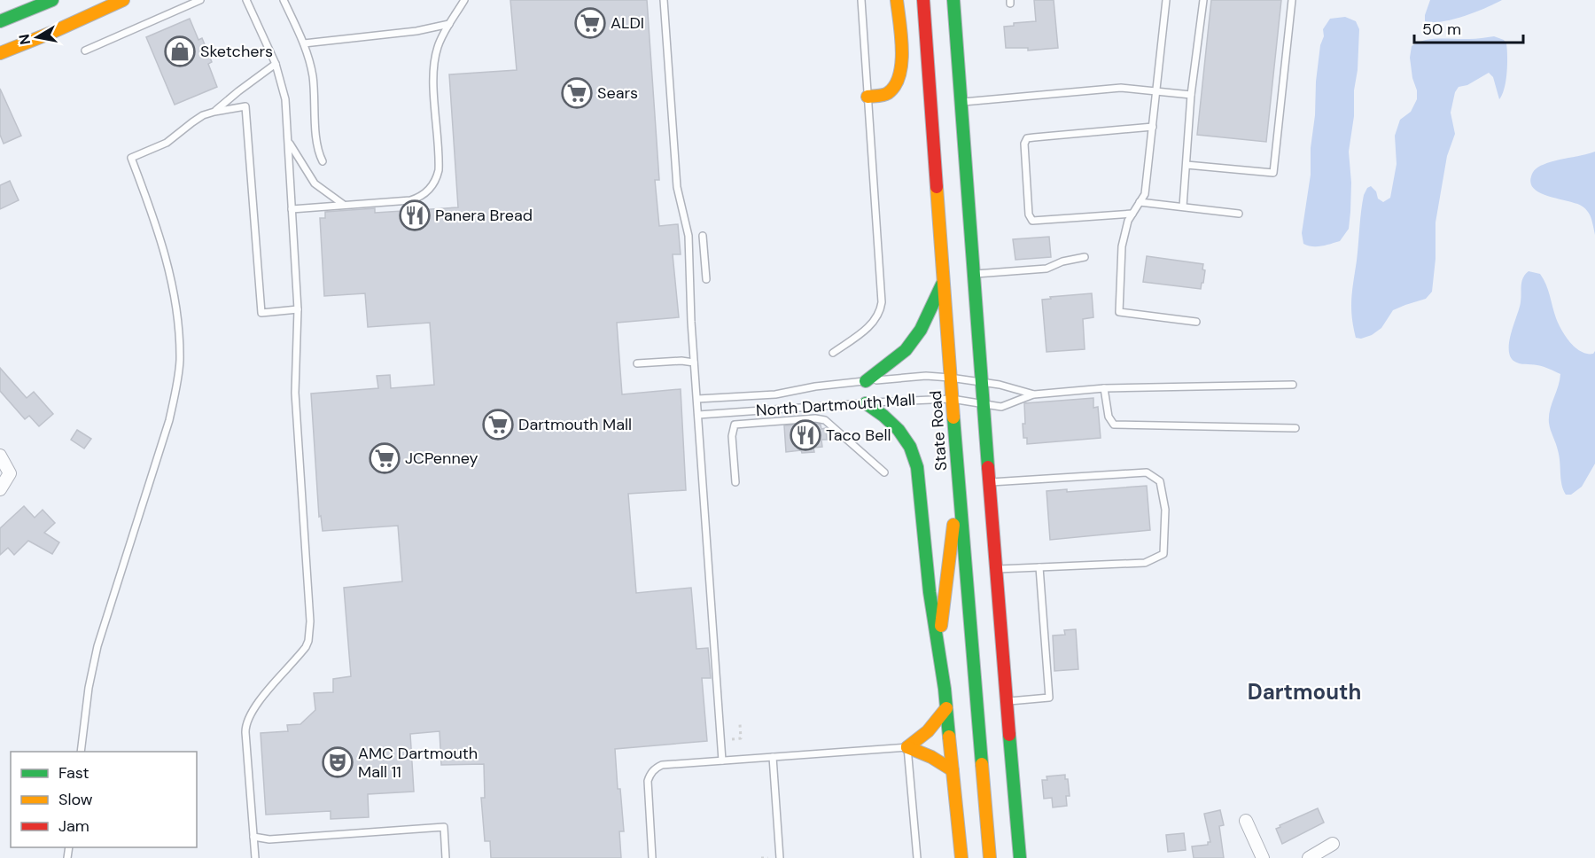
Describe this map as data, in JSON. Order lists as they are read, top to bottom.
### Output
{
  "streets": {
    "main road": ["State Road"],
    "lane": ["North Dartmouth Mall"]
  },
  "crossings": [
    ["North Dartmouth Mall", "State Road"]
  ],
  "districts": ["Dartmouth"],
  "places": {
    "supermarket": [
      "ALDI",
      "Sears",
      "Dartmouth Mall",
      "JCPenney"
    ],
    "shop": ["Sketchers"],
    "restaurant": ["Panera Bread", "Taco Bell"],
    "theatre": ["AMC Dartmouth Mall 11"]
  },
  "legend": ["Fast", "Slow", "Jam"],
  "scale_bar": "50 m",
  "north": "left"
}
